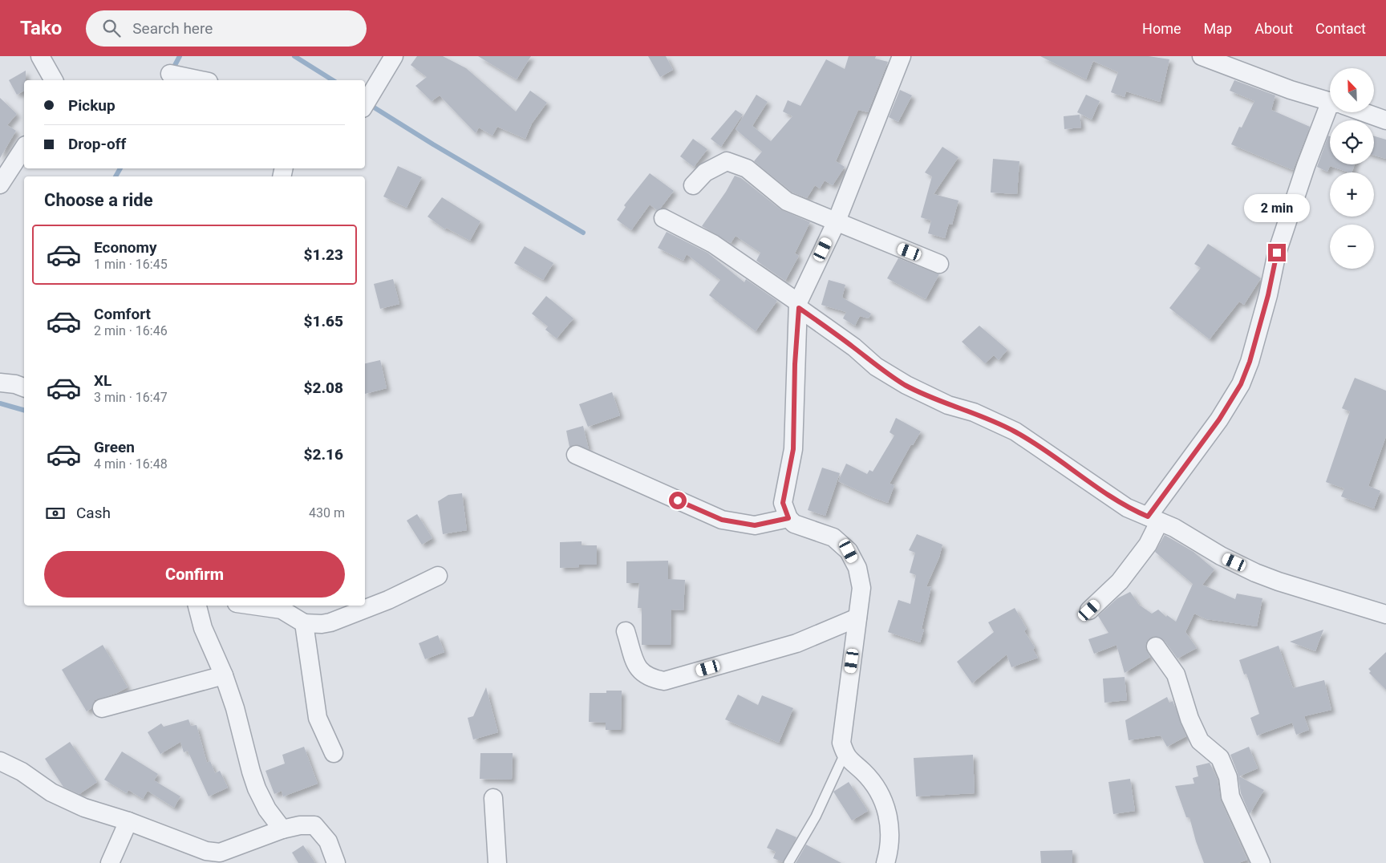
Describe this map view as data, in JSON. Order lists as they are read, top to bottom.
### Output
{
  "north": "top left",
  "page": {
    "header": "Tako",
    "search": "Search here",
    "nav": [
      "Home",
      "Map",
      "About",
      "Contact"
    ],
    "map_buttons": ["+", "−"],
    "banner": ["Pickup", "Drop-off"],
    "heading": "Choose a ride",
    "bubble": "2 min",
    "list": [
      {
        "name": "Economy",
        "note": "1 min · 16:45",
        "value": "$1.23"
      },
      {
        "name": "Comfort",
        "note": "2 min · 16:46",
        "value": "$1.65"
      },
      {
        "name": "XL",
        "note": "3 min · 16:47",
        "value": "$2.08"
      },
      {
        "name": "Green",
        "note": "4 min · 16:48",
        "value": "$2.16"
      }
    ],
    "pay": ["Cash", "430 m"],
    "buttons": "Confirm"
  }
}
